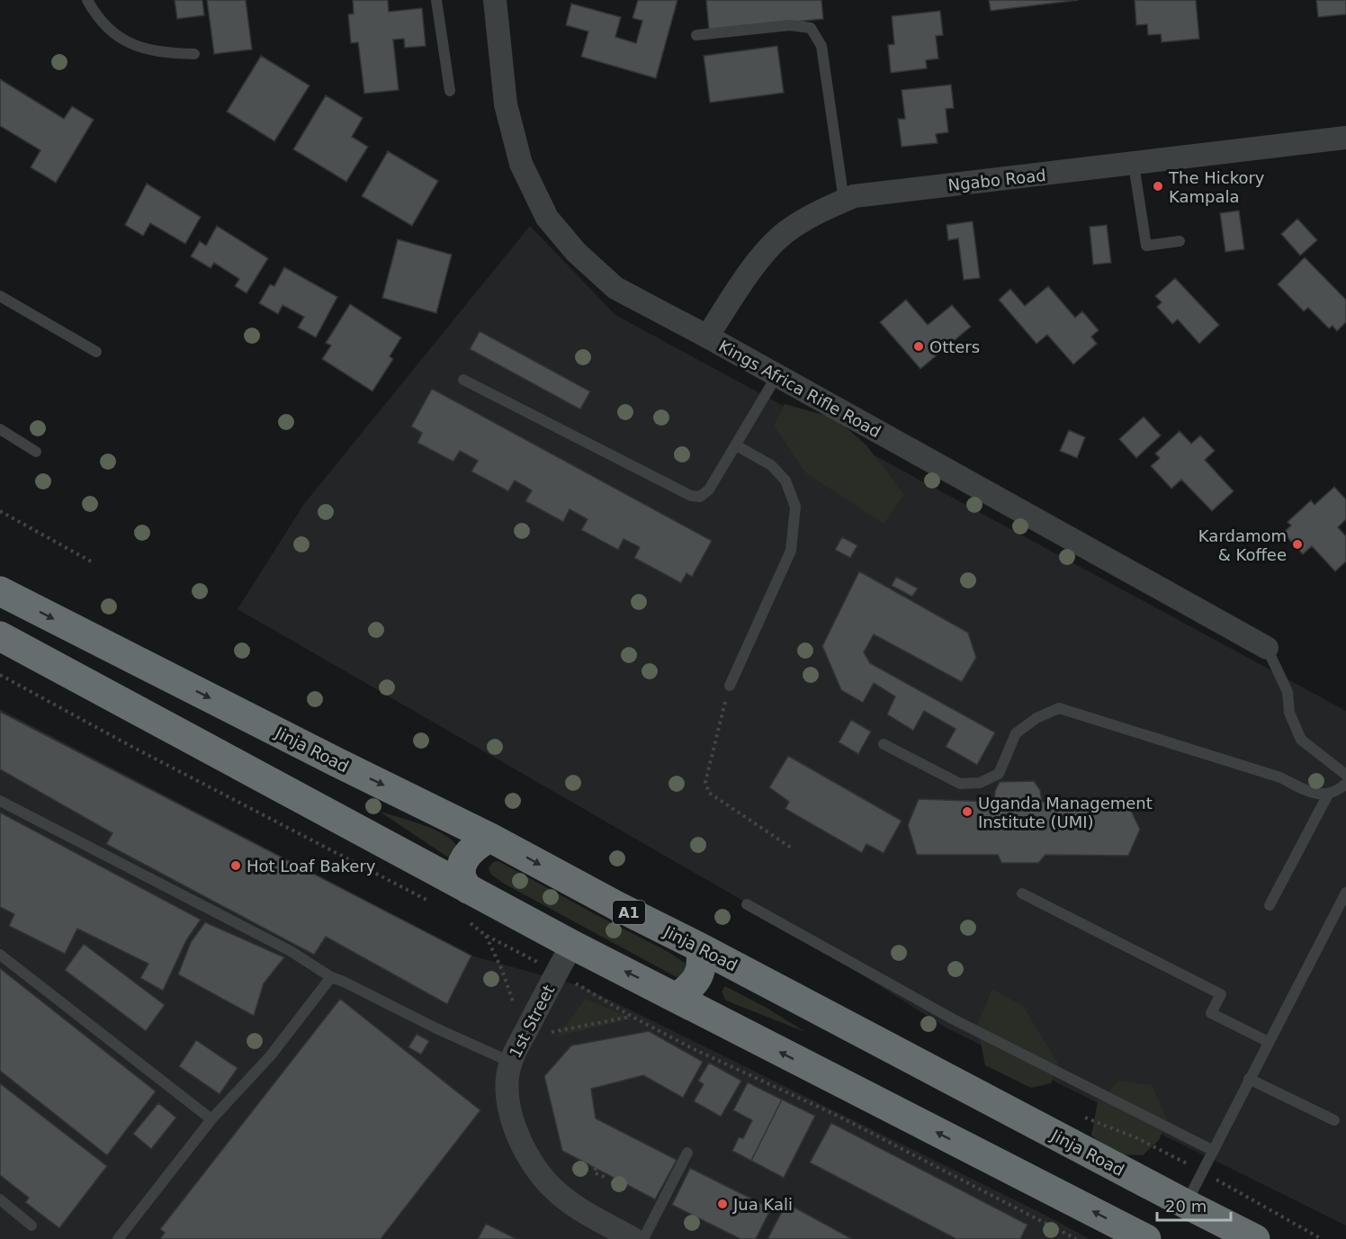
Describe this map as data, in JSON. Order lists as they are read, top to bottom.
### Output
{
  "streets": {
    "highway": ["Jinja Road", "A1"],
    "street": ["Ngabo Road", "Kings Africa Rifle Road", "1st Street"]
  },
  "crossings": [
    ["Ngabo Road", "Kings Africa Rifle Road"]
  ],
  "places": [
    "The Hickory Kampala",
    "Otters",
    "Kardamom & Koffee",
    "Uganda Management Institute (UMI)",
    "Hot Loaf Bakery",
    "Jua Kali"
  ],
  "scale_bar": "20 m"
}
